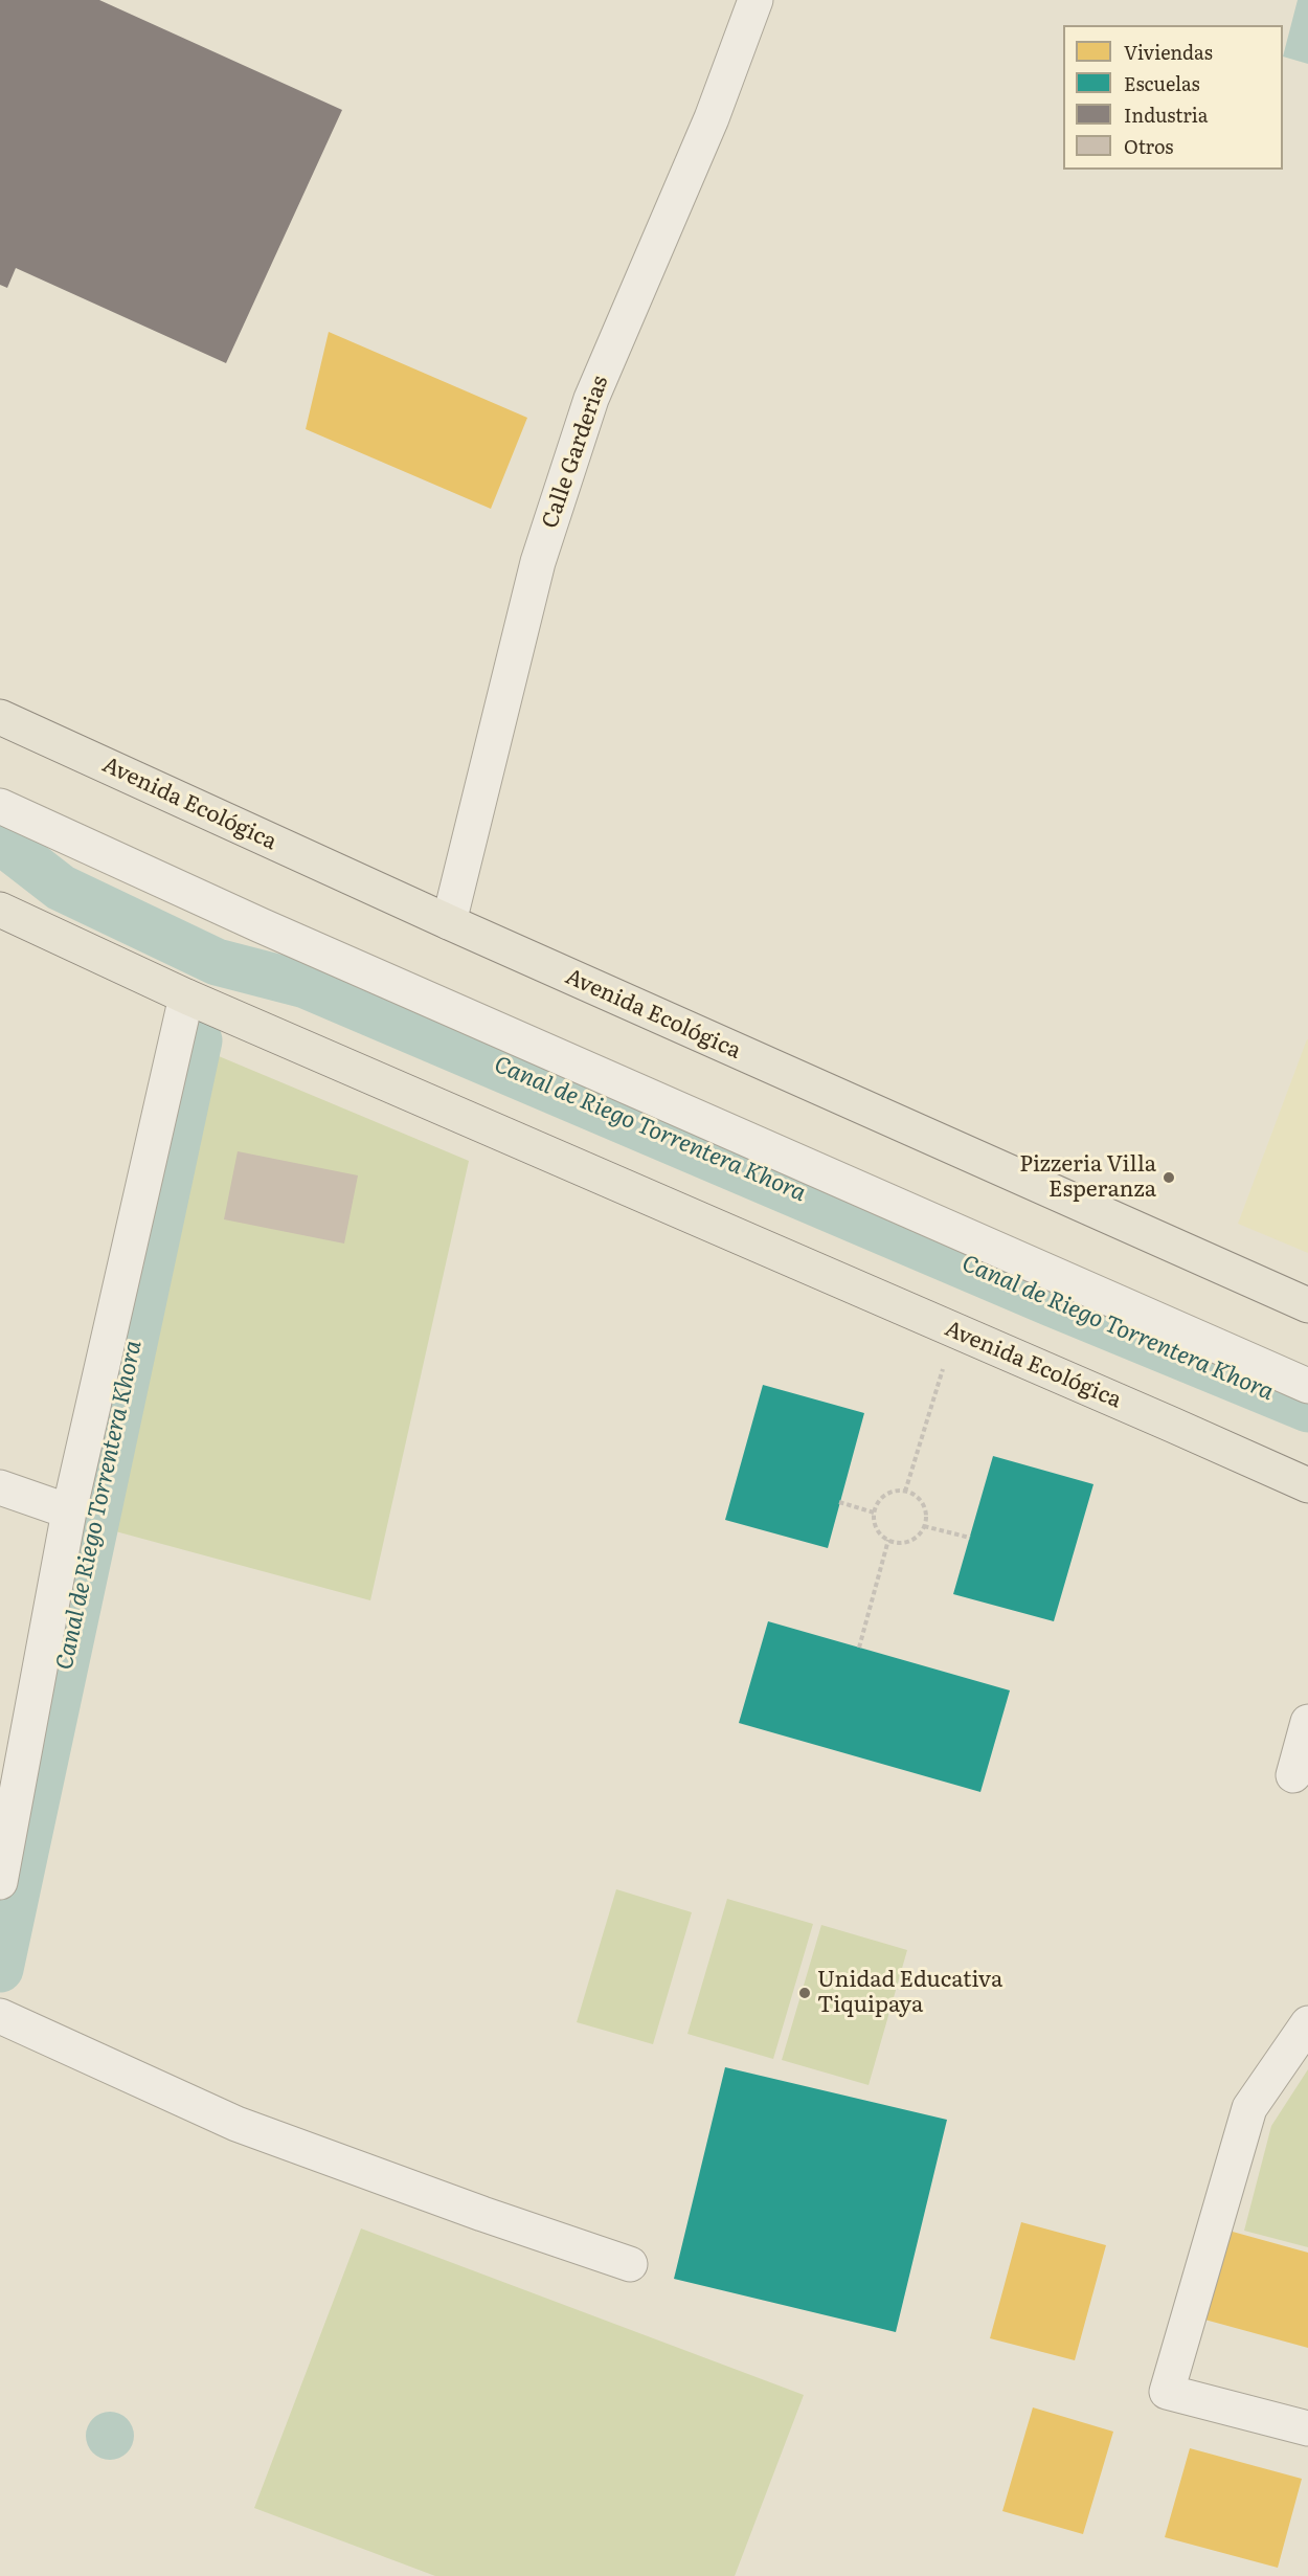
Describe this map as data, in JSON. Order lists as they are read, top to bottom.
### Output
{
  "streets": {
    "main road": ["Avenida Ecológica"],
    "street": ["Calle Garderias"]
  },
  "crossings": [
    ["Calle Garderias", "Avenida Ecológica"]
  ],
  "water": ["Canal de Riego Torrentera Khora"],
  "places": ["Pizzeria Villa Esperanza", "Unidad Educativa Tiquipaya"],
  "legend": [
    "Viviendas",
    "Escuelas",
    "Industria",
    "Otros"
  ]
}
